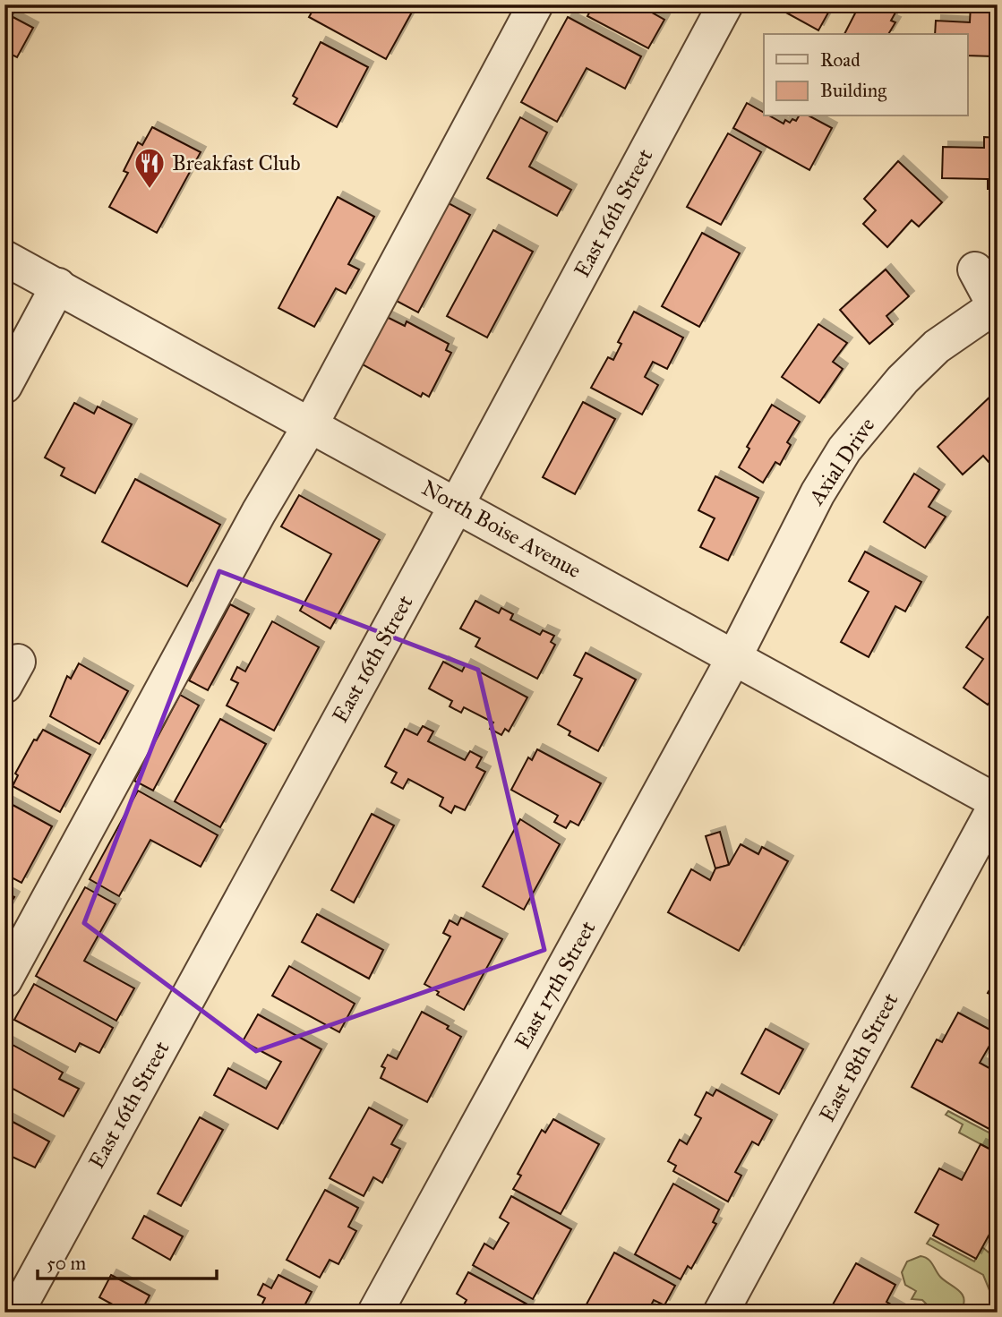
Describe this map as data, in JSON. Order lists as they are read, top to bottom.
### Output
{
  "streets": {
    "street": [
      "East 16th Street",
      "Axial Drive",
      "North Boise Avenue",
      "East 17th Street",
      "East 18th Street"
    ]
  },
  "crossings": [
    ["East 16th Street", "North Boise Avenue"],
    ["Axial Drive", "North Boise Avenue"],
    ["Axial Drive", "East 17th Street"],
    ["North Boise Avenue", "East 17th Street"],
    ["North Boise Avenue", "East 18th Street"]
  ],
  "places": {
    "restaurant": ["Breakfast Club"]
  },
  "legend": ["Road", "Building"],
  "scale_bar": "50 m"
}
